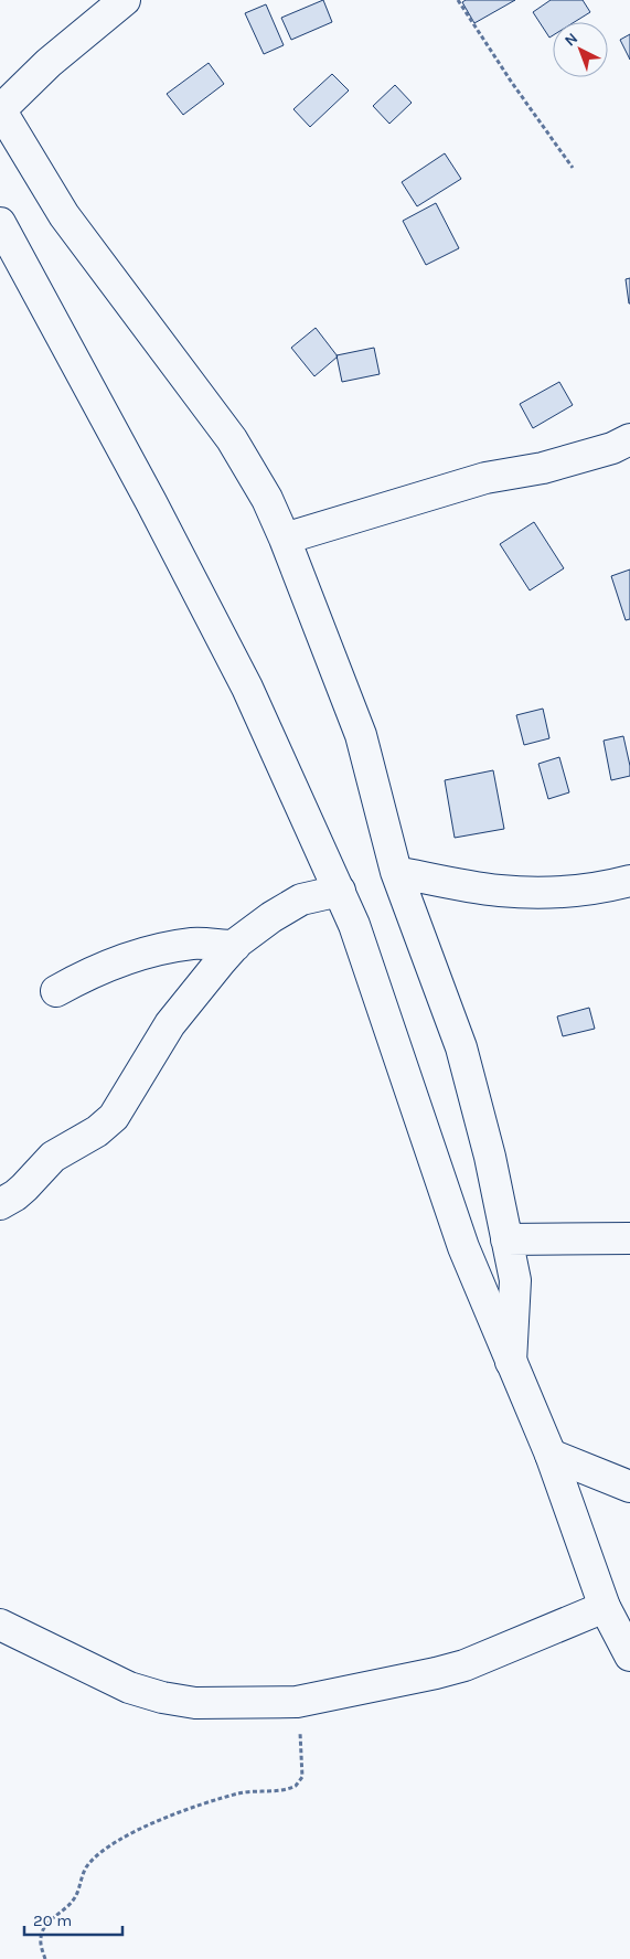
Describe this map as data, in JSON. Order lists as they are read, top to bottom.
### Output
{
  "scale_bar": "20 m",
  "north": "top left"
}
